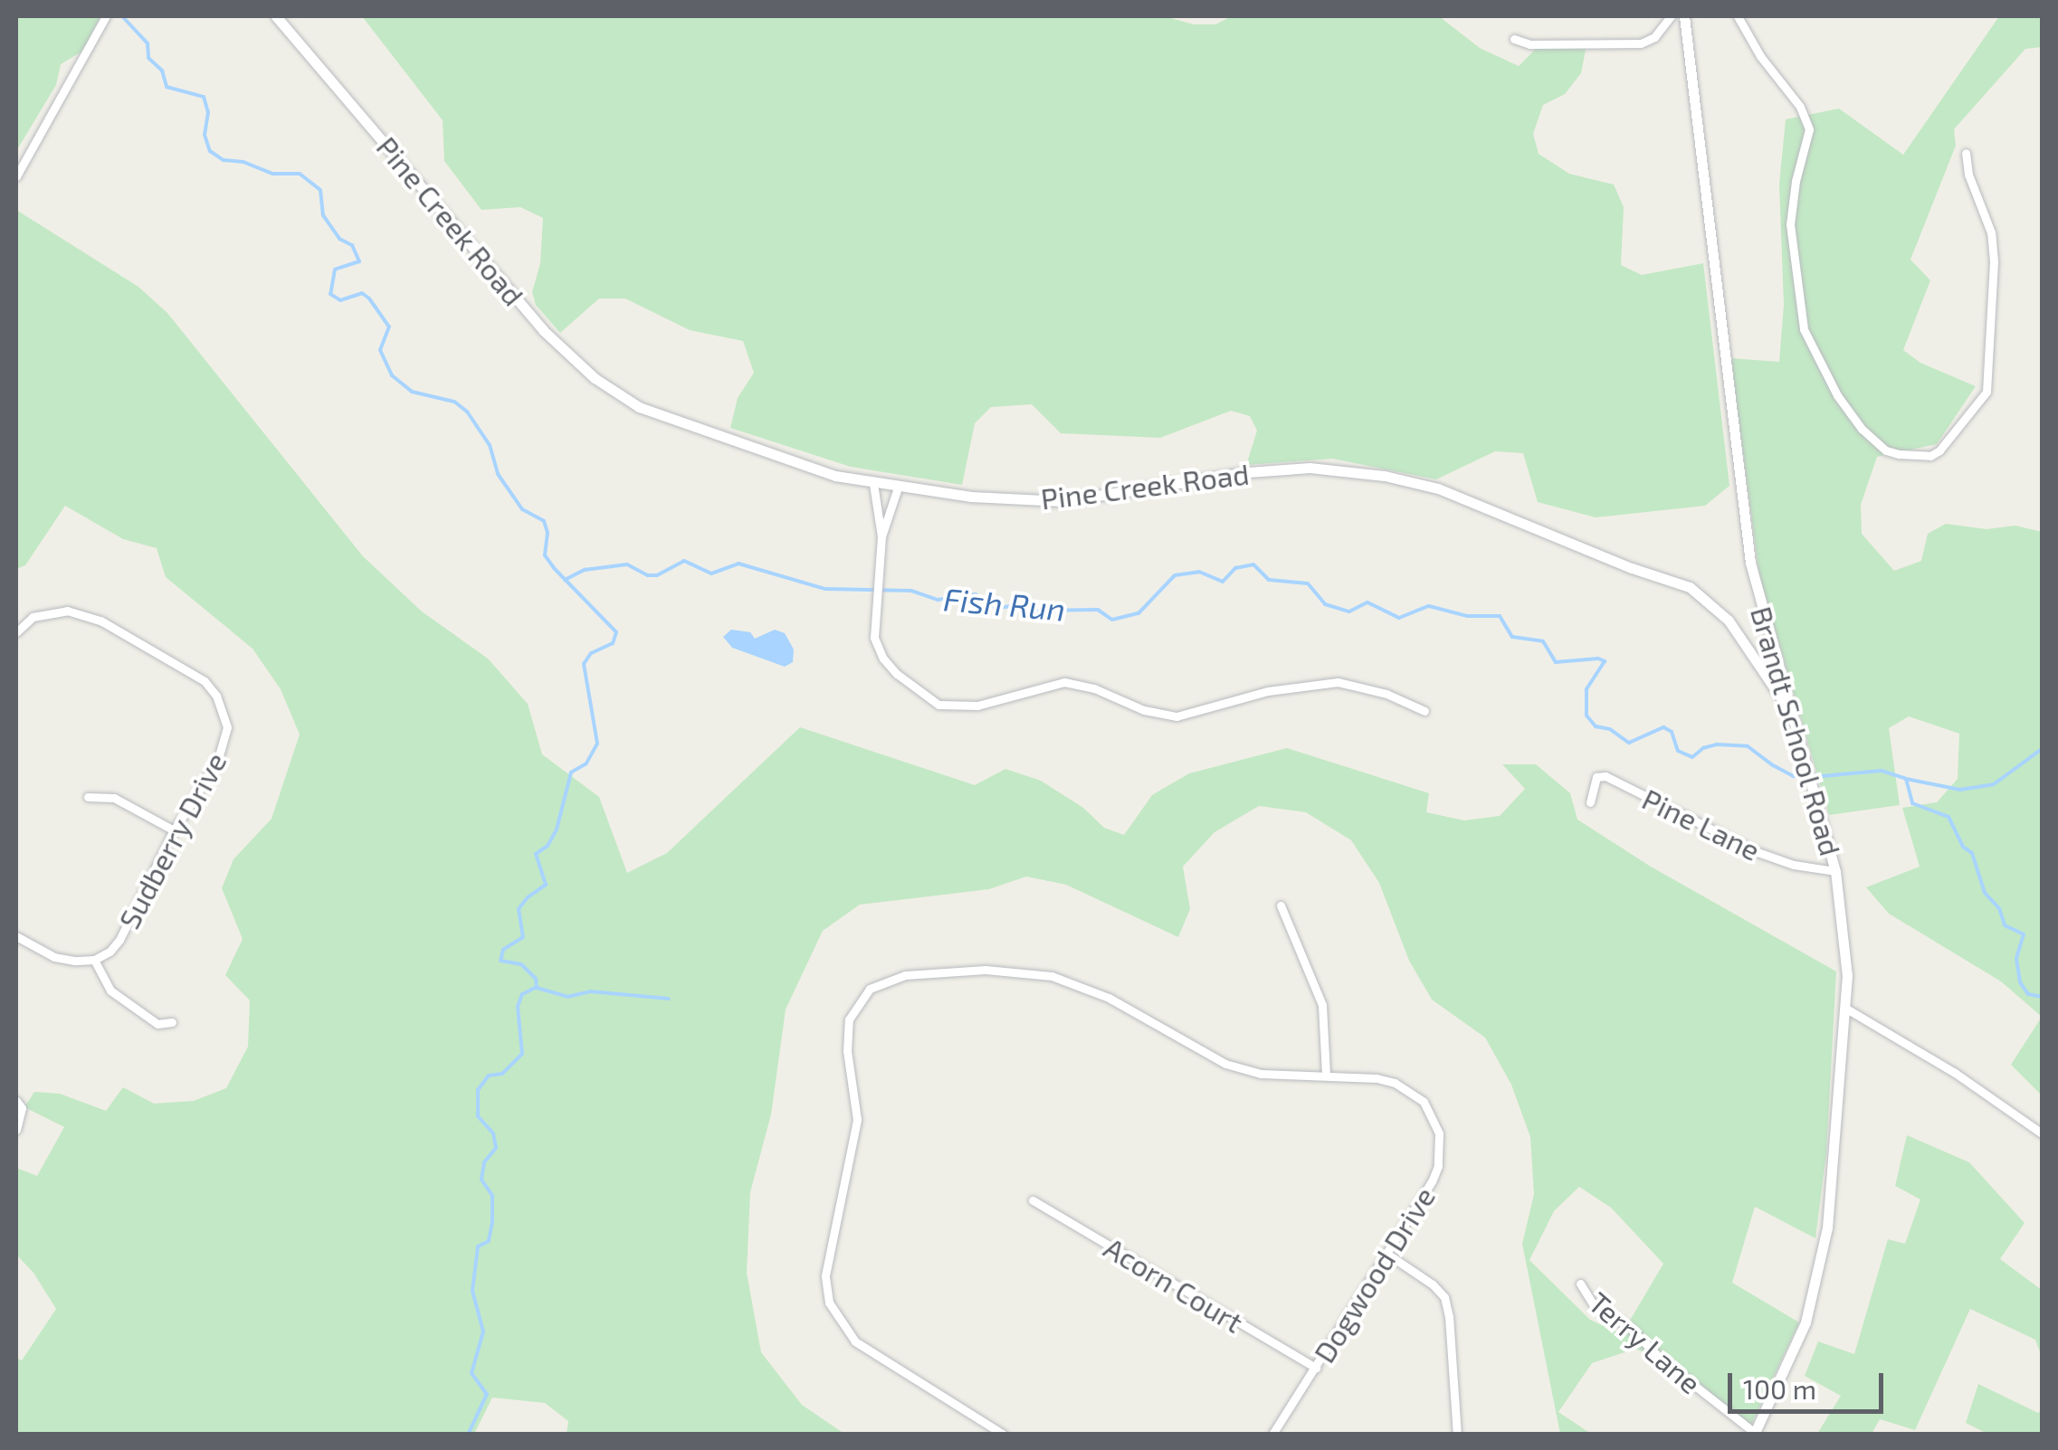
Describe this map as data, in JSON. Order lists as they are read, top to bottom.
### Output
{
  "streets": {
    "street": [
      "Pine Creek Road",
      "Brandt School Road",
      "Pine Lane",
      "Sudberry Drive",
      "Dogwood Drive",
      "Acorn Court",
      "Terry Lane"
    ]
  },
  "crossings": [
    ["Pine Creek Road", "Brandt School Road"],
    ["Brandt School Road", "Pine Lane"],
    ["Brandt School Road", "Terry Lane"],
    ["Dogwood Drive", "Acorn Court"]
  ],
  "water": ["Fish Run"],
  "scale_bar": "100 m"
}
